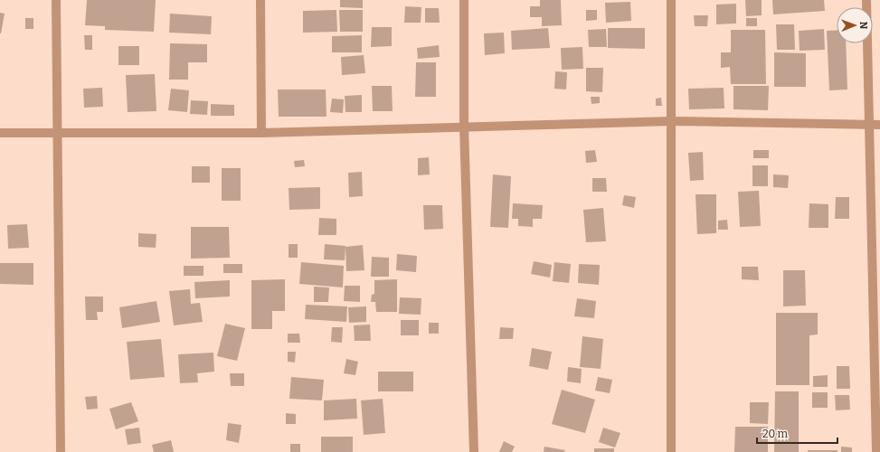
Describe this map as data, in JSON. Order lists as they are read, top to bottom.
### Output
{
  "scale_bar": "20 m",
  "north": "right"
}
